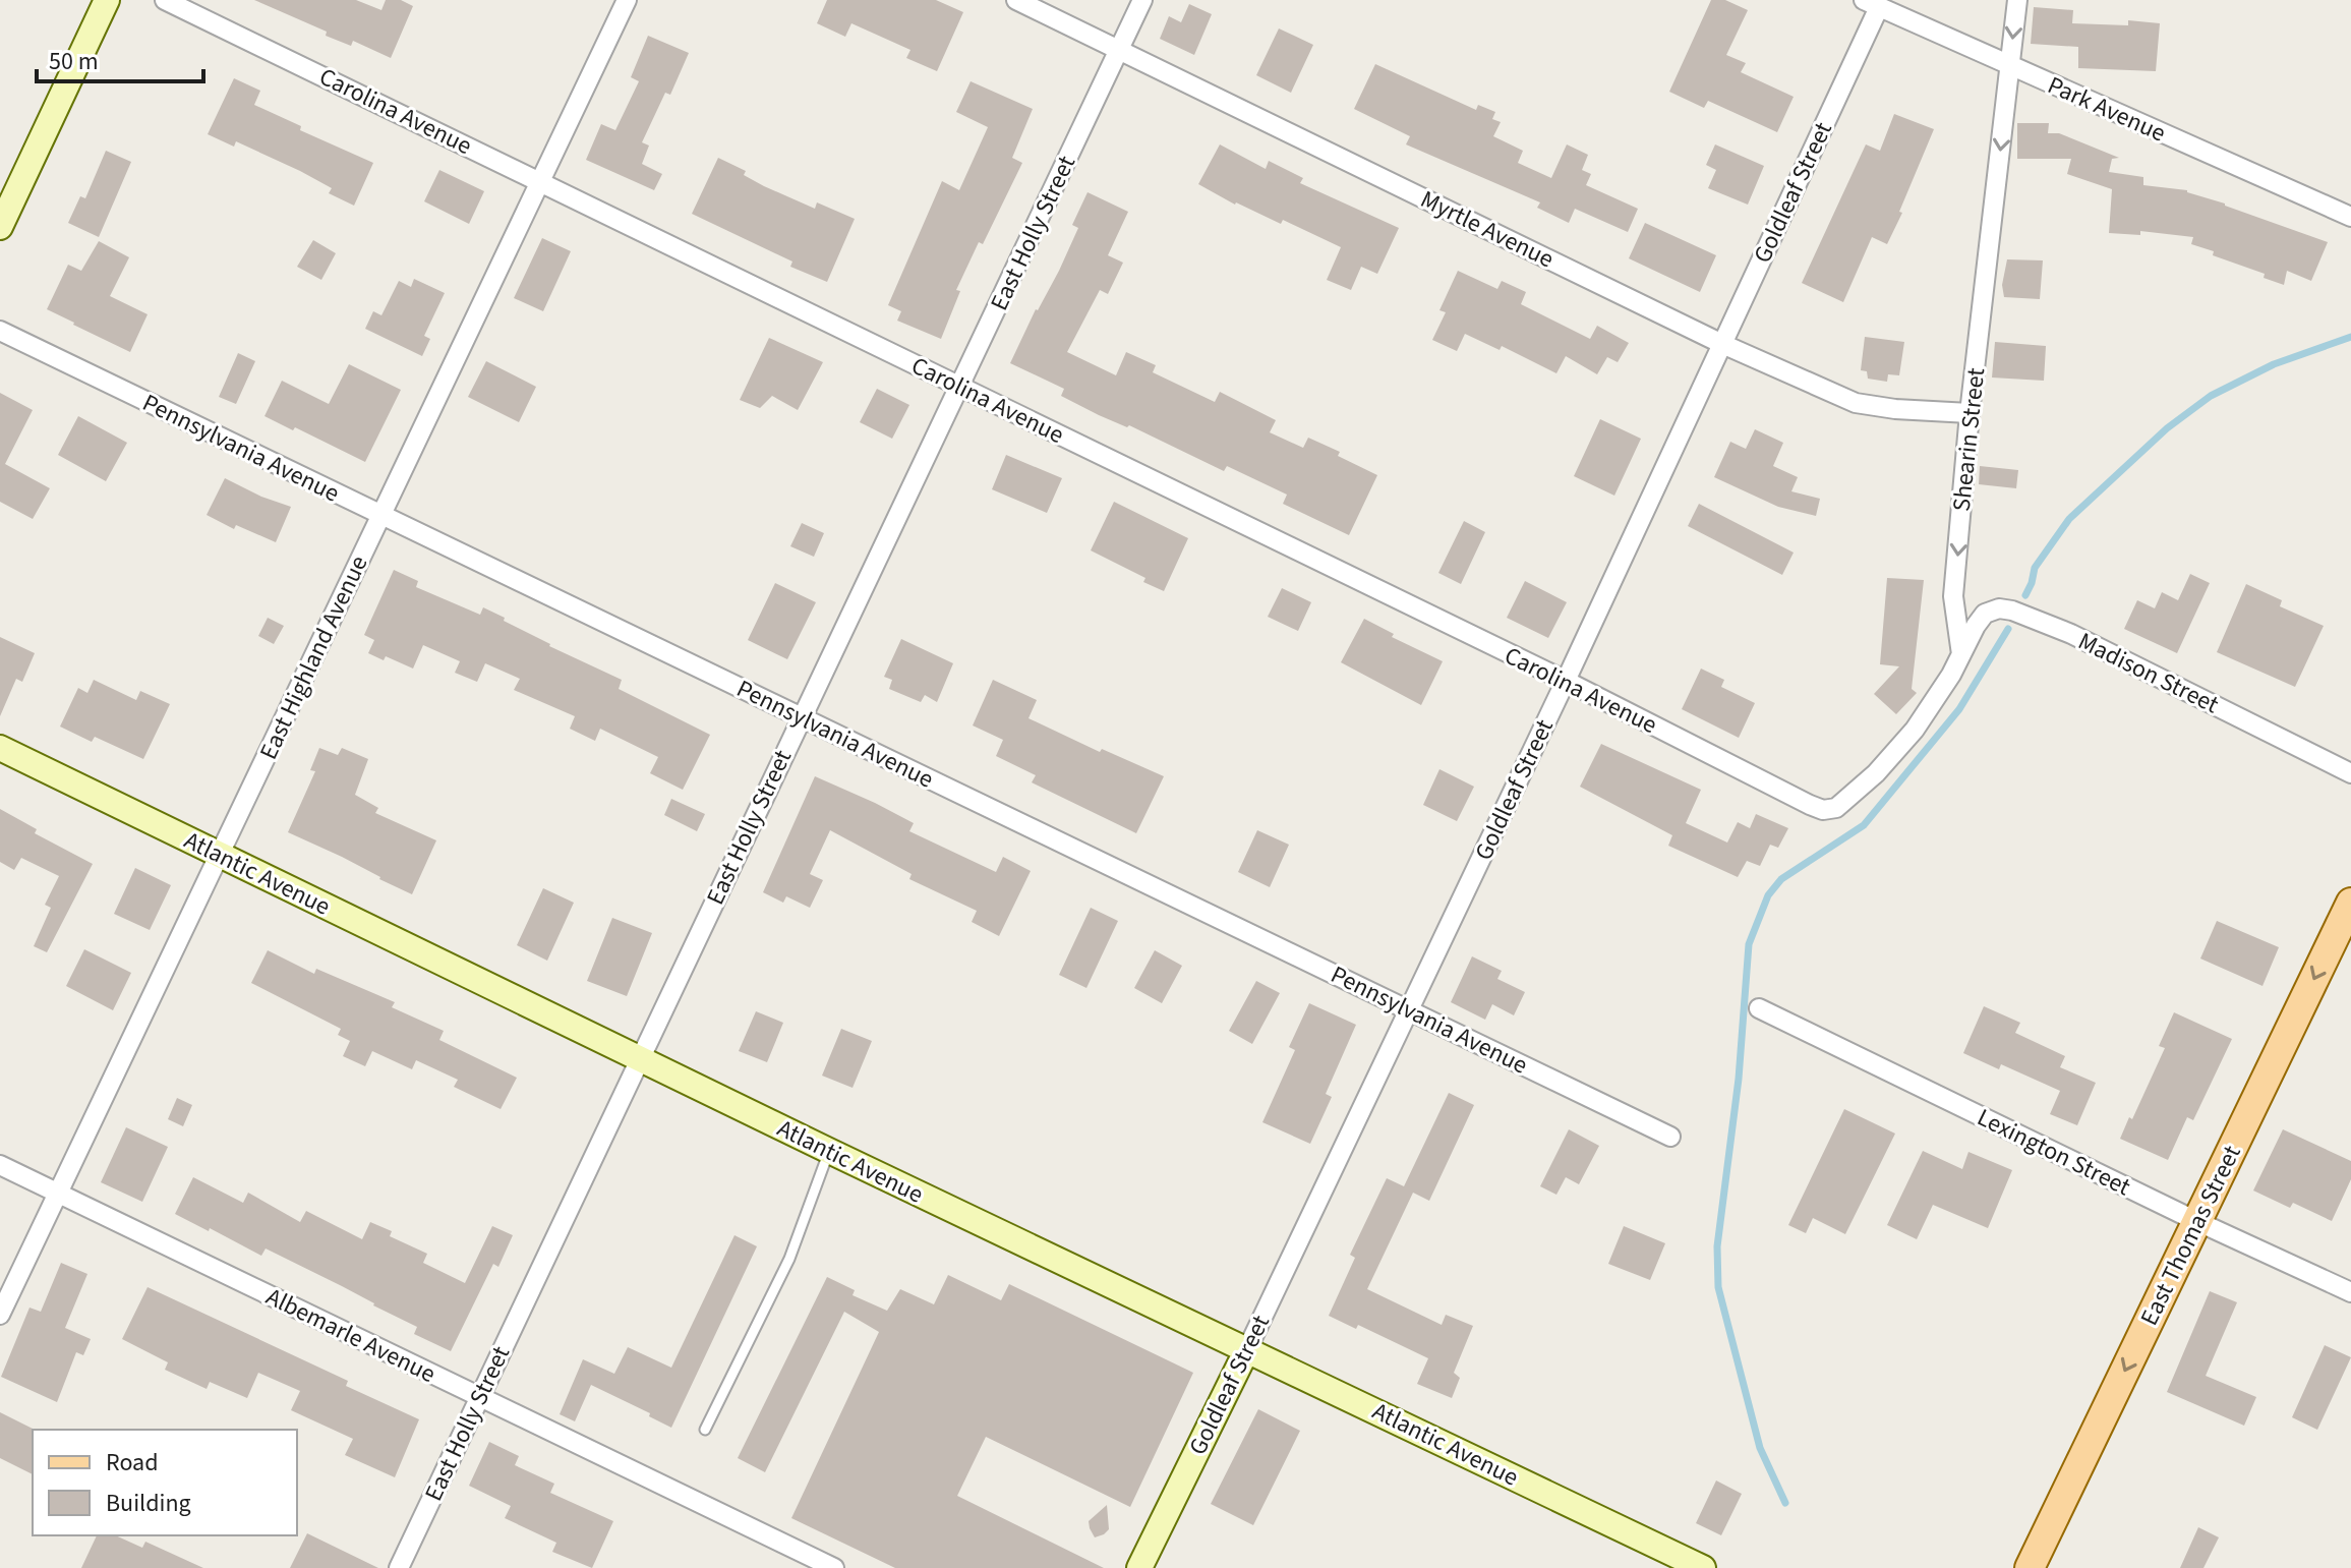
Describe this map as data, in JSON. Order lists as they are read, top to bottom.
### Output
{
  "streets": {
    "main road": ["Goldleaf Street", "Atlantic Avenue", "East Thomas Street"],
    "street": [
      "Park Avenue",
      "Carolina Avenue",
      "Myrtle Avenue",
      "East Holly Street",
      "Shearin Street",
      "Pennsylvania Avenue",
      "East Highland Avenue",
      "Madison Street",
      "Lexington Street",
      "Albemarle Avenue"
    ]
  },
  "crossings": [
    ["Park Avenue", "Goldleaf Street"],
    ["Park Avenue", "Shearin Street"],
    ["Carolina Avenue", "Goldleaf Street"],
    ["Carolina Avenue", "East Holly Street"],
    ["Carolina Avenue", "Shearin Street"],
    ["Carolina Avenue", "East Highland Avenue"],
    ["Carolina Avenue", "Madison Street"],
    ["Goldleaf Street", "Myrtle Avenue"],
    ["Goldleaf Street", "Pennsylvania Avenue"],
    ["Goldleaf Street", "Atlantic Avenue"],
    ["Myrtle Avenue", "East Holly Street"],
    ["Myrtle Avenue", "Shearin Street"],
    ["East Holly Street", "Pennsylvania Avenue"],
    ["East Holly Street", "Atlantic Avenue"],
    ["East Holly Street", "Albemarle Avenue"],
    ["Shearin Street", "Madison Street"],
    ["Pennsylvania Avenue", "East Highland Avenue"],
    ["East Highland Avenue", "Atlantic Avenue"],
    ["East Highland Avenue", "Albemarle Avenue"],
    ["Lexington Street", "East Thomas Street"]
  ],
  "one_way": ["Shearin Street", "East Thomas Street"],
  "legend": ["Road", "Building"],
  "scale_bar": "50 m"
}
